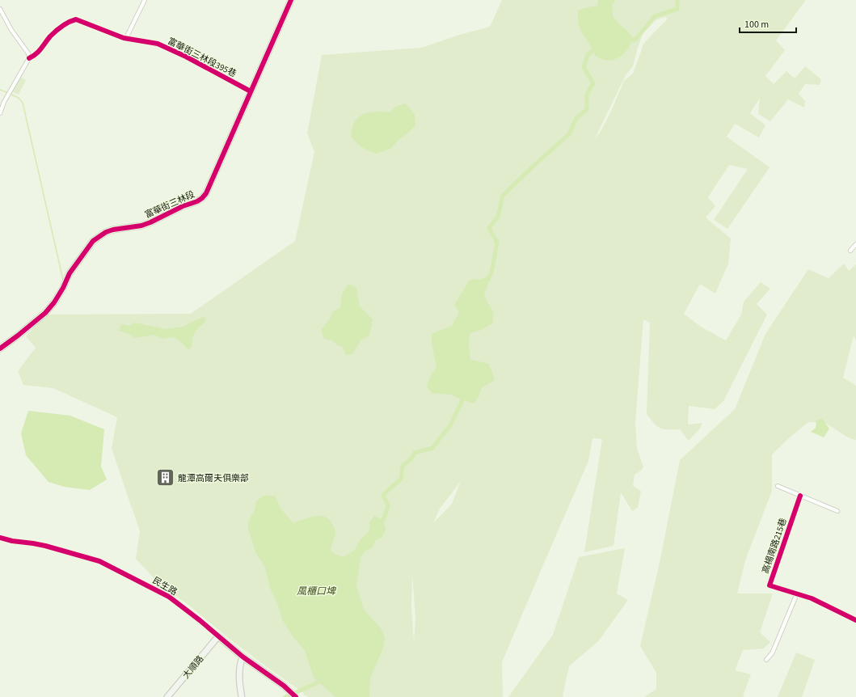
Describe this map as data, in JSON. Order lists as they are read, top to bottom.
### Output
{
  "streets": {
    "street": [
      "富華街三林段395巷",
      "富華街三林段",
      "高楊南路215巷",
      "民生路",
      "大順路"
    ]
  },
  "crossings": [
    ["富華街三林段395巷", "富華街三林段"],
    ["民生路", "大順路"]
  ],
  "water": ["風櫃口埤"],
  "places": {
    "building": ["龍潭高爾夫俱樂部"]
  },
  "scale_bar": "100 m"
}
